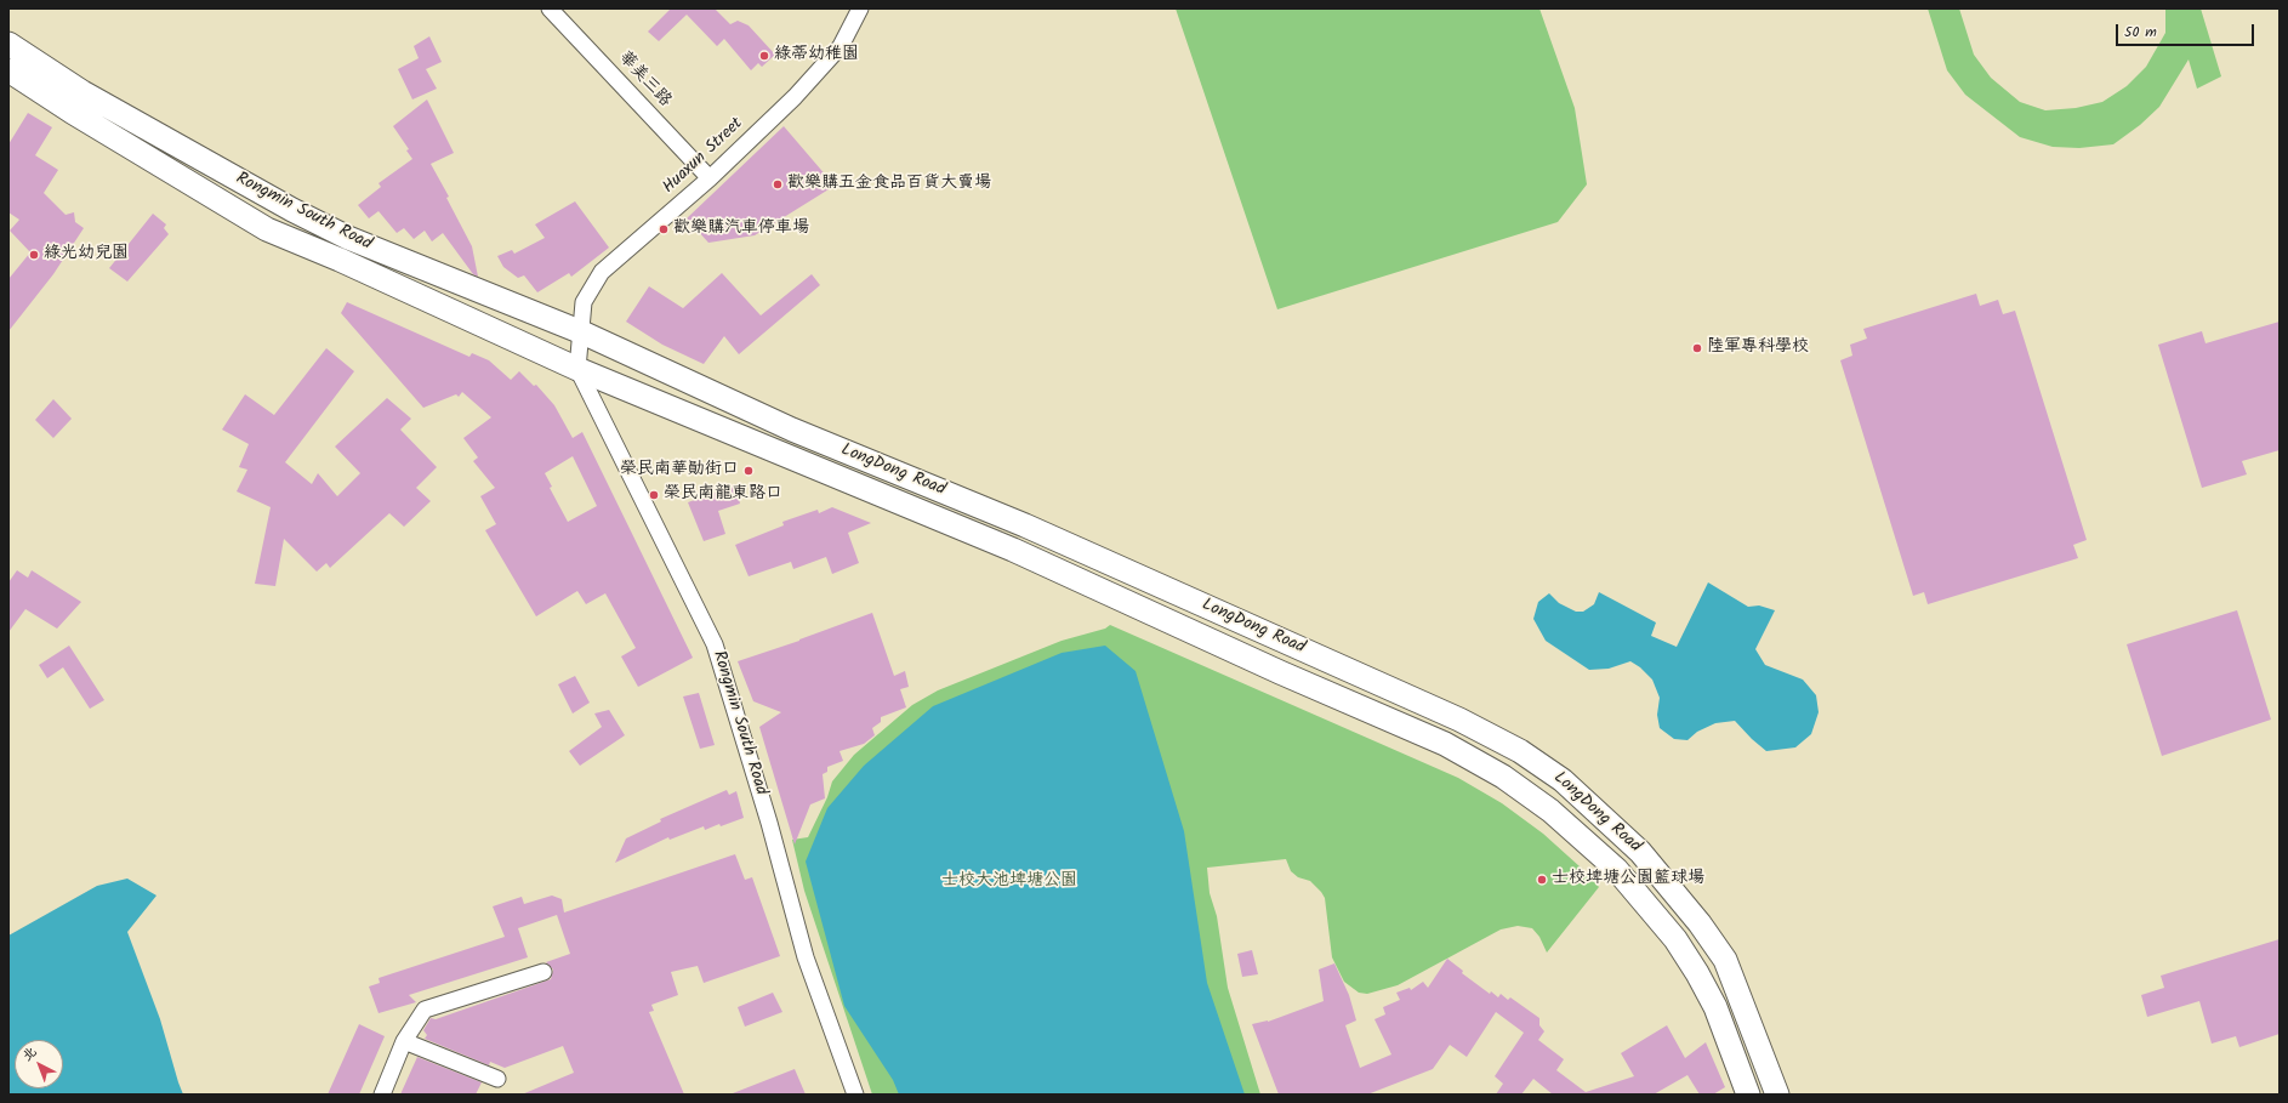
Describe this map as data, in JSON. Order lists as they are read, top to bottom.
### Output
{
  "streets": {
    "street": [
      "華美三路",
      "Huaxun Street",
      "Rongmin South Road",
      "LongDong Road"
    ]
  },
  "crossings": [
    ["華美三路", "Huaxun Street"],
    ["Huaxun Street", "Rongmin South Road"],
    ["Huaxun Street", "LongDong Road"],
    ["Rongmin South Road", "LongDong Road"]
  ],
  "parks": ["士校大池埤塘公園"],
  "places": [
    "綠蒂幼稚園",
    "歡樂購五金食品百貨大賣場",
    "歡樂購汽車停車場",
    "綠光幼兒園",
    "陸軍專科學校",
    "榮民南華勛街口",
    "榮民南龍東路口",
    "士校埤塘公園籃球場"
  ],
  "scale_bar": "50 m",
  "north": "top left"
}
